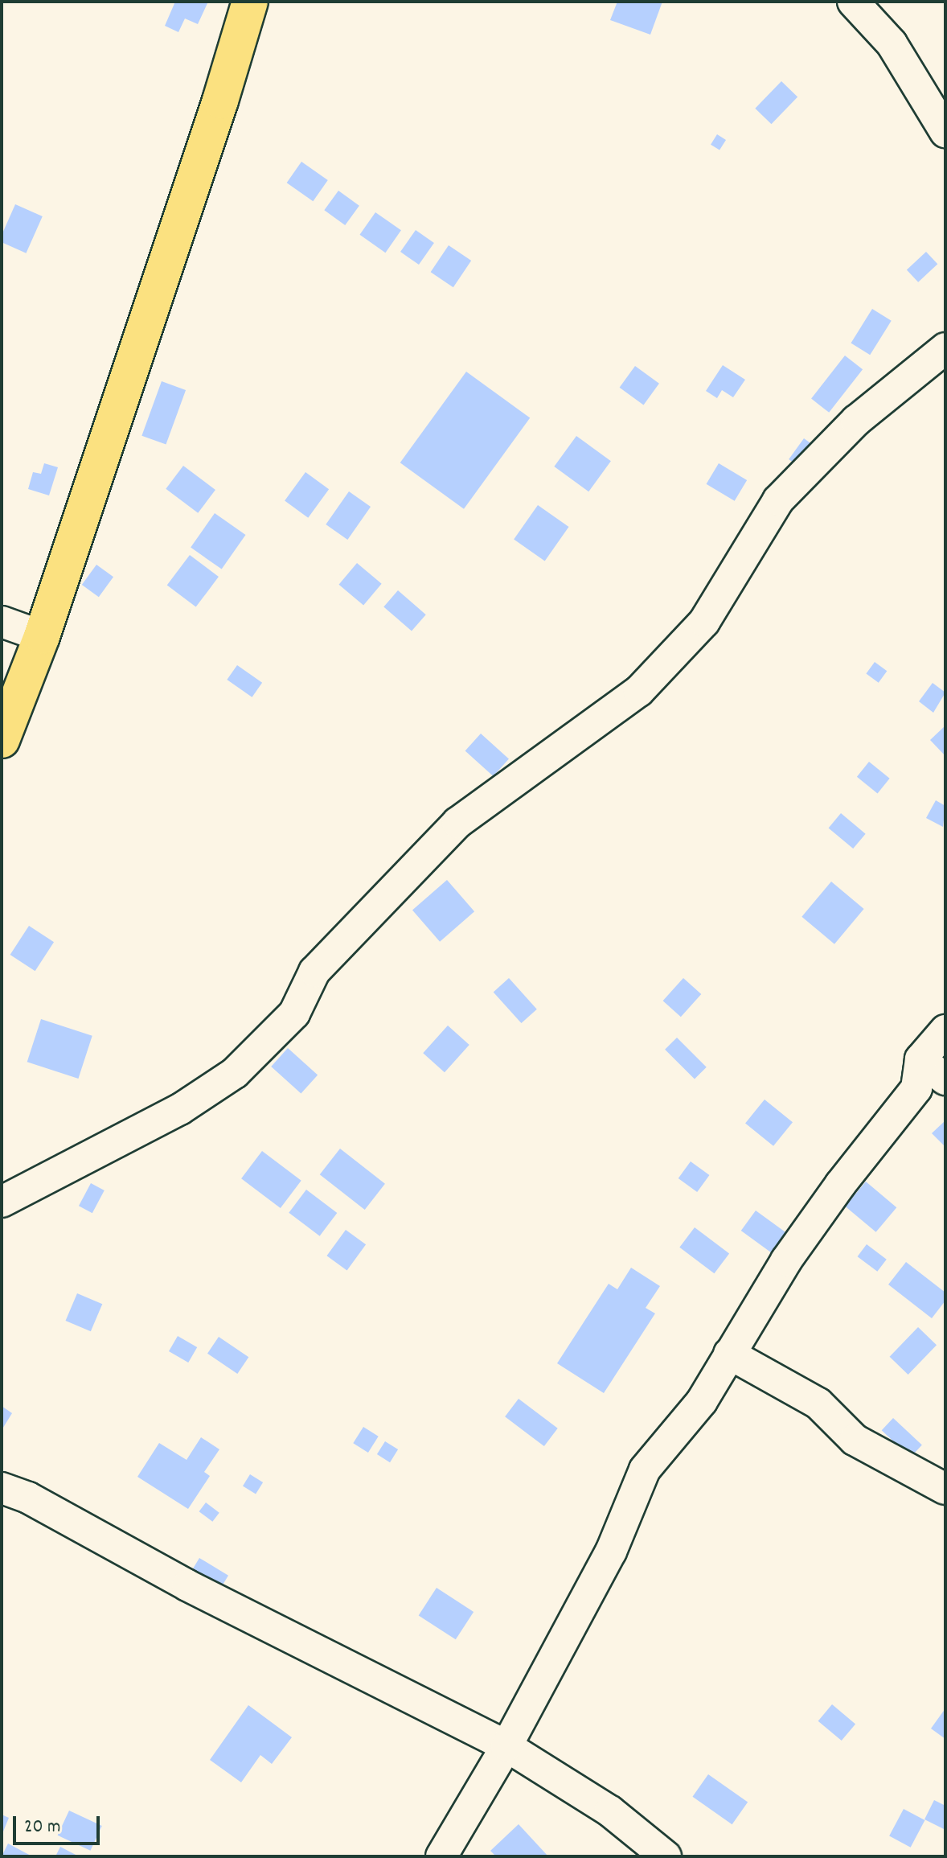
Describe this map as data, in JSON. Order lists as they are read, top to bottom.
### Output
{
  "scale_bar": "20 m"
}
